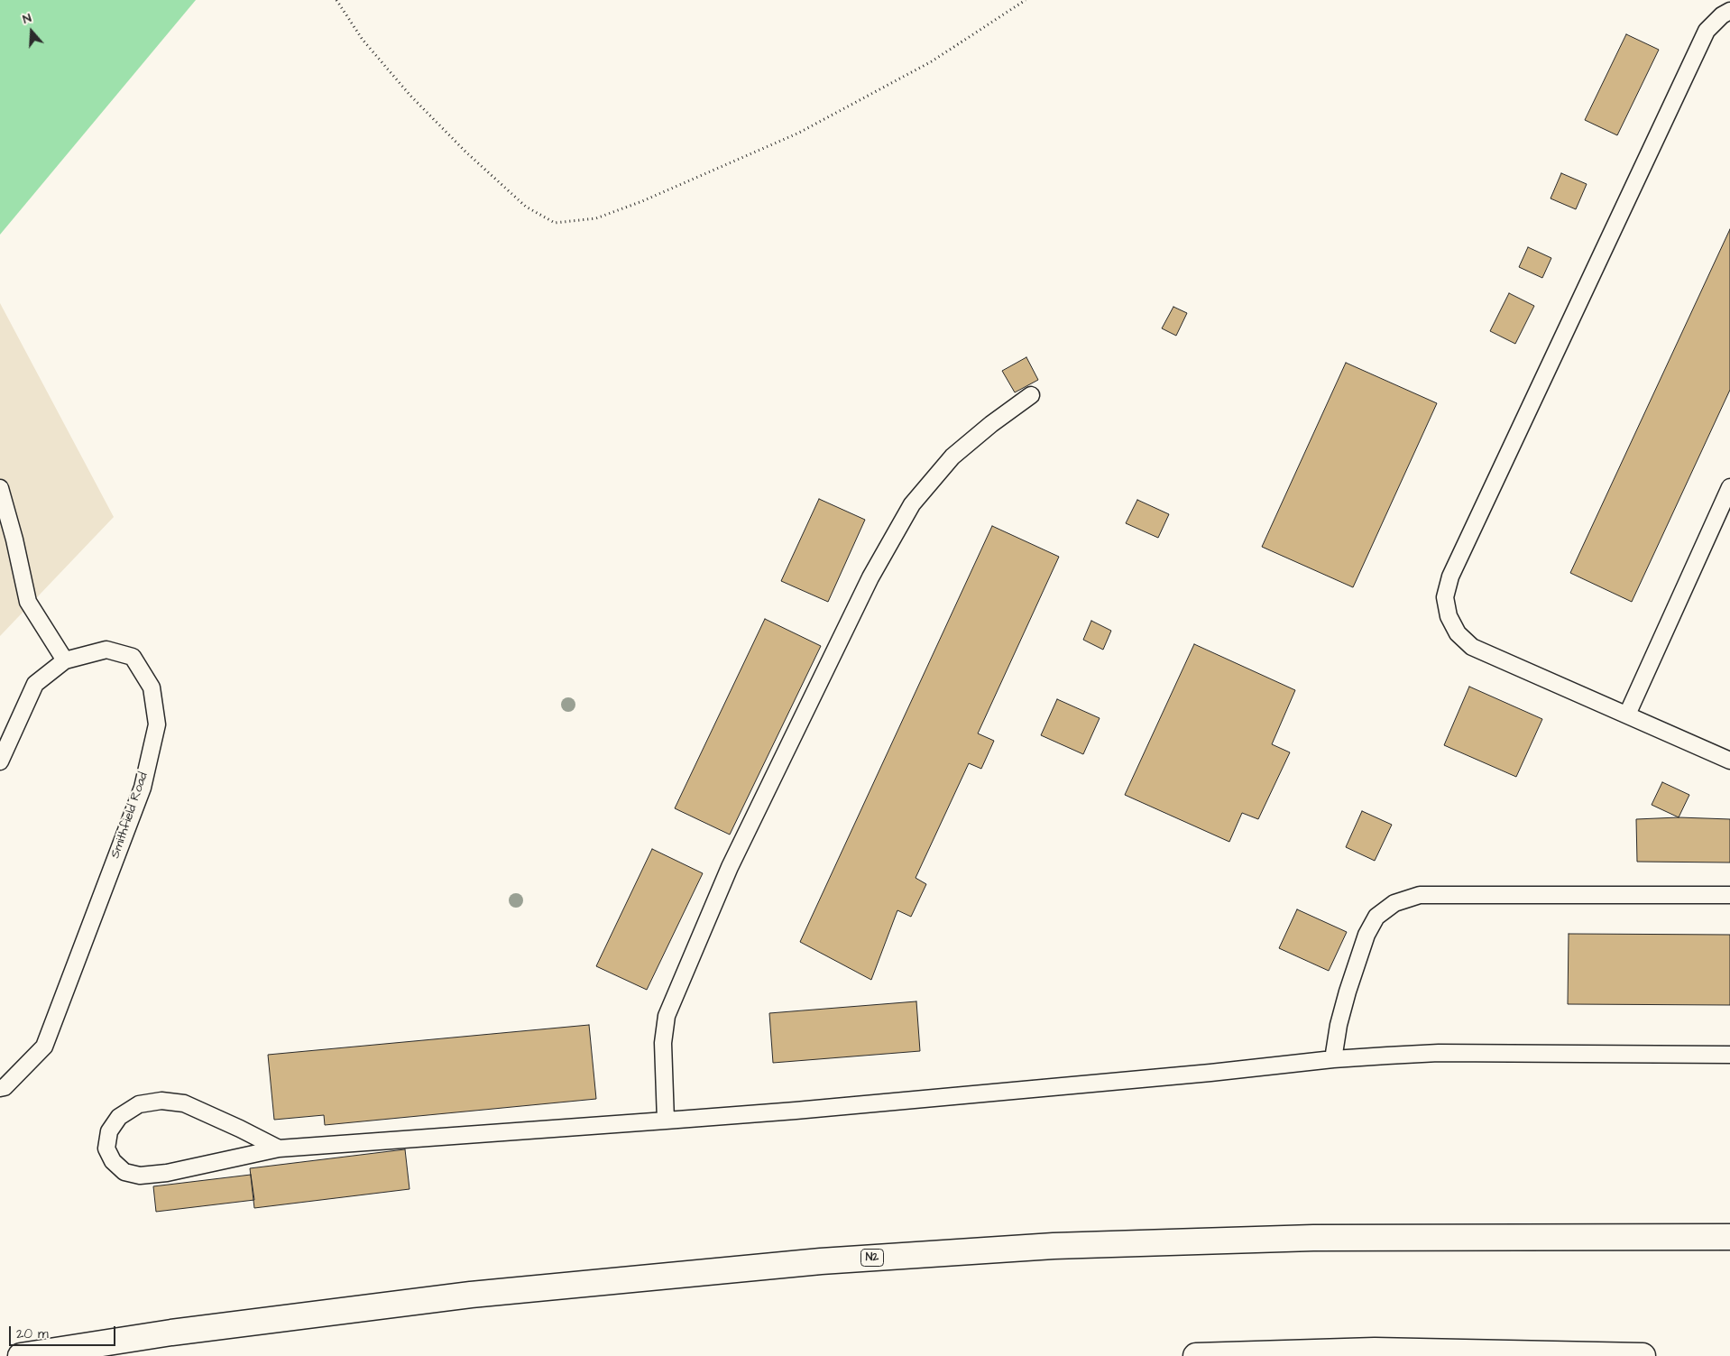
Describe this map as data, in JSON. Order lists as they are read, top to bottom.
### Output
{
  "streets": {
    "highway": ["N2"],
    "lane": ["Smithfield Road"]
  },
  "scale_bar": "20 m",
  "north": "top"
}
